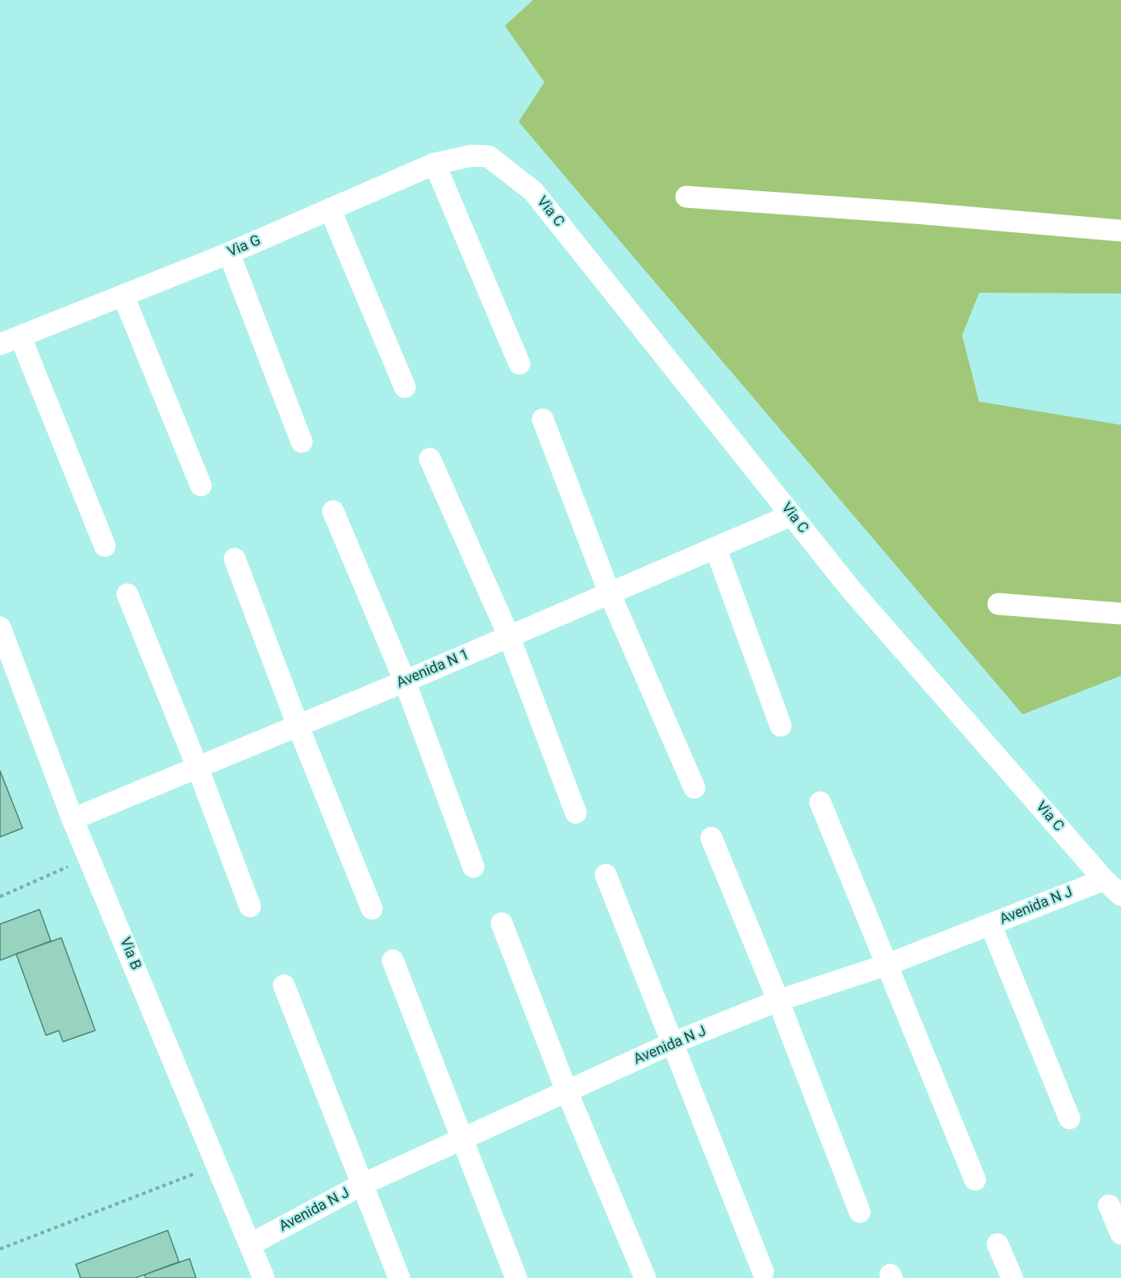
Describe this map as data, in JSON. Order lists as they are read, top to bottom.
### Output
{
  "streets": {
    "street": [
      "Via C",
      "Via G",
      "Avenida N 1",
      "Avenida N J",
      "Via B"
    ]
  },
  "crossings": [
    ["Via C", "Via G"],
    ["Via C", "Avenida N 1"],
    ["Via C", "Avenida N J"],
    ["Avenida N 1", "Via B"],
    ["Avenida N J", "Via B"]
  ]
}
